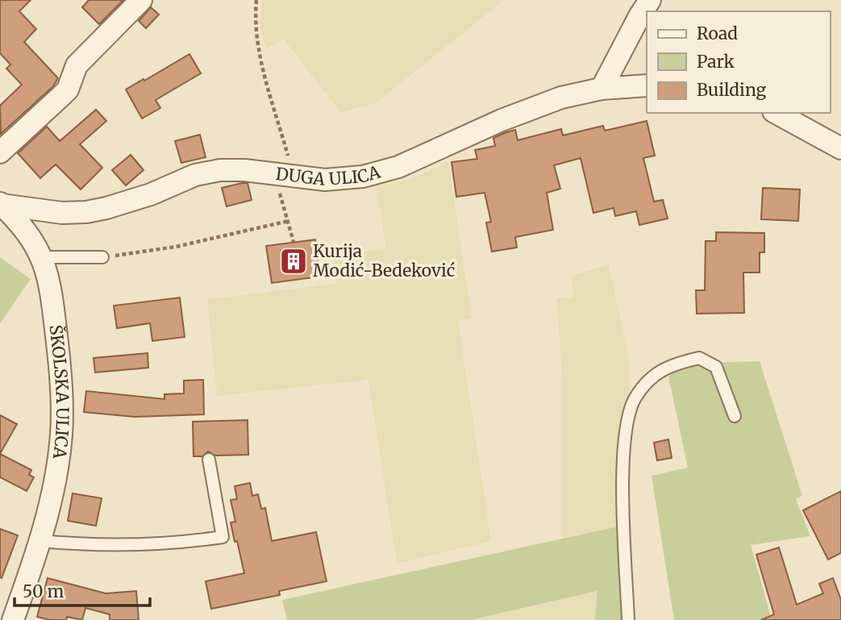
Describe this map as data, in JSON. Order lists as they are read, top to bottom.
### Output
{
  "streets": {
    "street": ["DUGA ULICA", "ŠKOLSKA ULICA"]
  },
  "crossings": [
    ["DUGA ULICA", "ŠKOLSKA ULICA"]
  ],
  "places": {
    "building": ["Kurija Modić-Bedeković"]
  },
  "legend": ["Road", "Park", "Building"],
  "scale_bar": "50 m"
}
